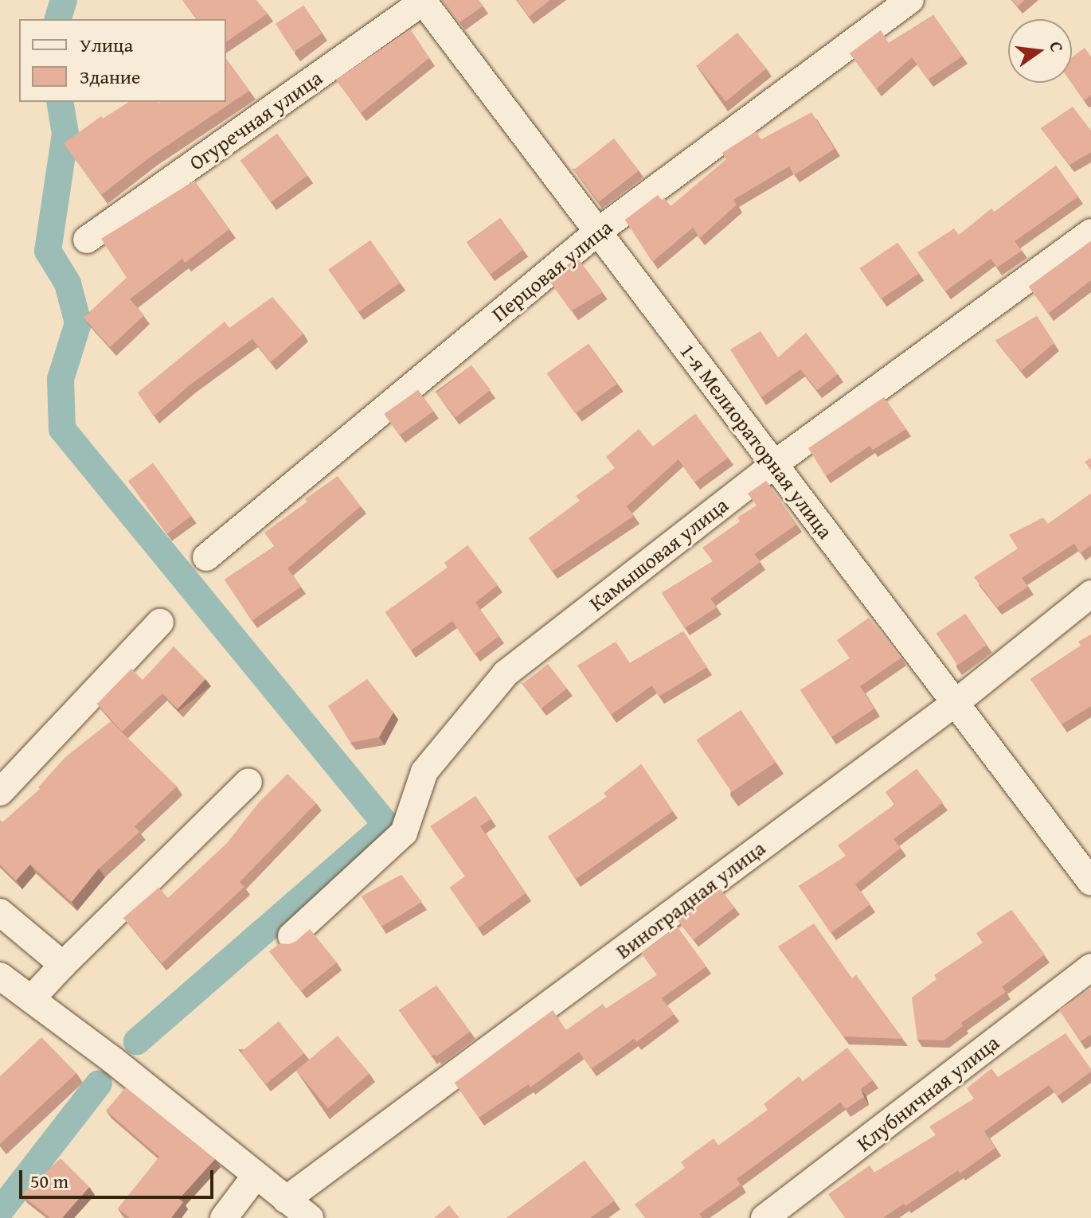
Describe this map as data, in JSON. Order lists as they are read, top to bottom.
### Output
{
  "streets": {
    "street": [
      "Огуречная улица",
      "Перцовая улица",
      "1-я Мелиораторная улица",
      "Камышовая улица",
      "Виноградная улица",
      "Клубничная улица"
    ]
  },
  "crossings": [
    ["Огуречная улица", "1-я Мелиораторная улица"],
    ["Перцовая улица", "1-я Мелиораторная улица"],
    ["1-я Мелиораторная улица", "Камышовая улица"],
    ["1-я Мелиораторная улица", "Виноградная улица"]
  ],
  "legend": ["Улица", "Здание"],
  "scale_bar": "50 m",
  "north": "right"
}
